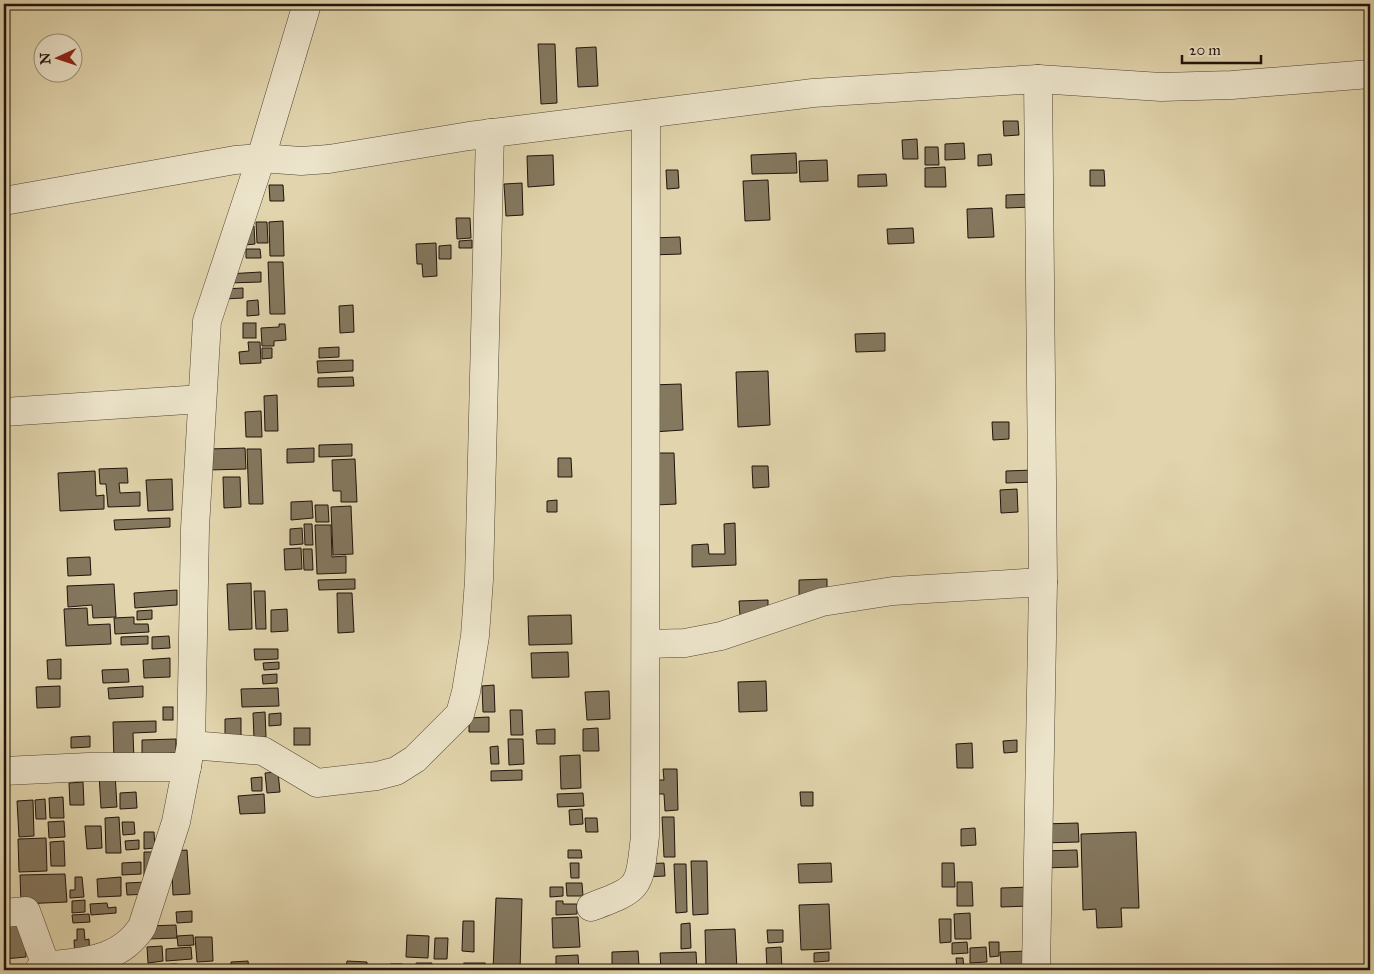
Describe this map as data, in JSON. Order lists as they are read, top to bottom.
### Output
{
  "scale_bar": "20 m",
  "north": "left"
}
